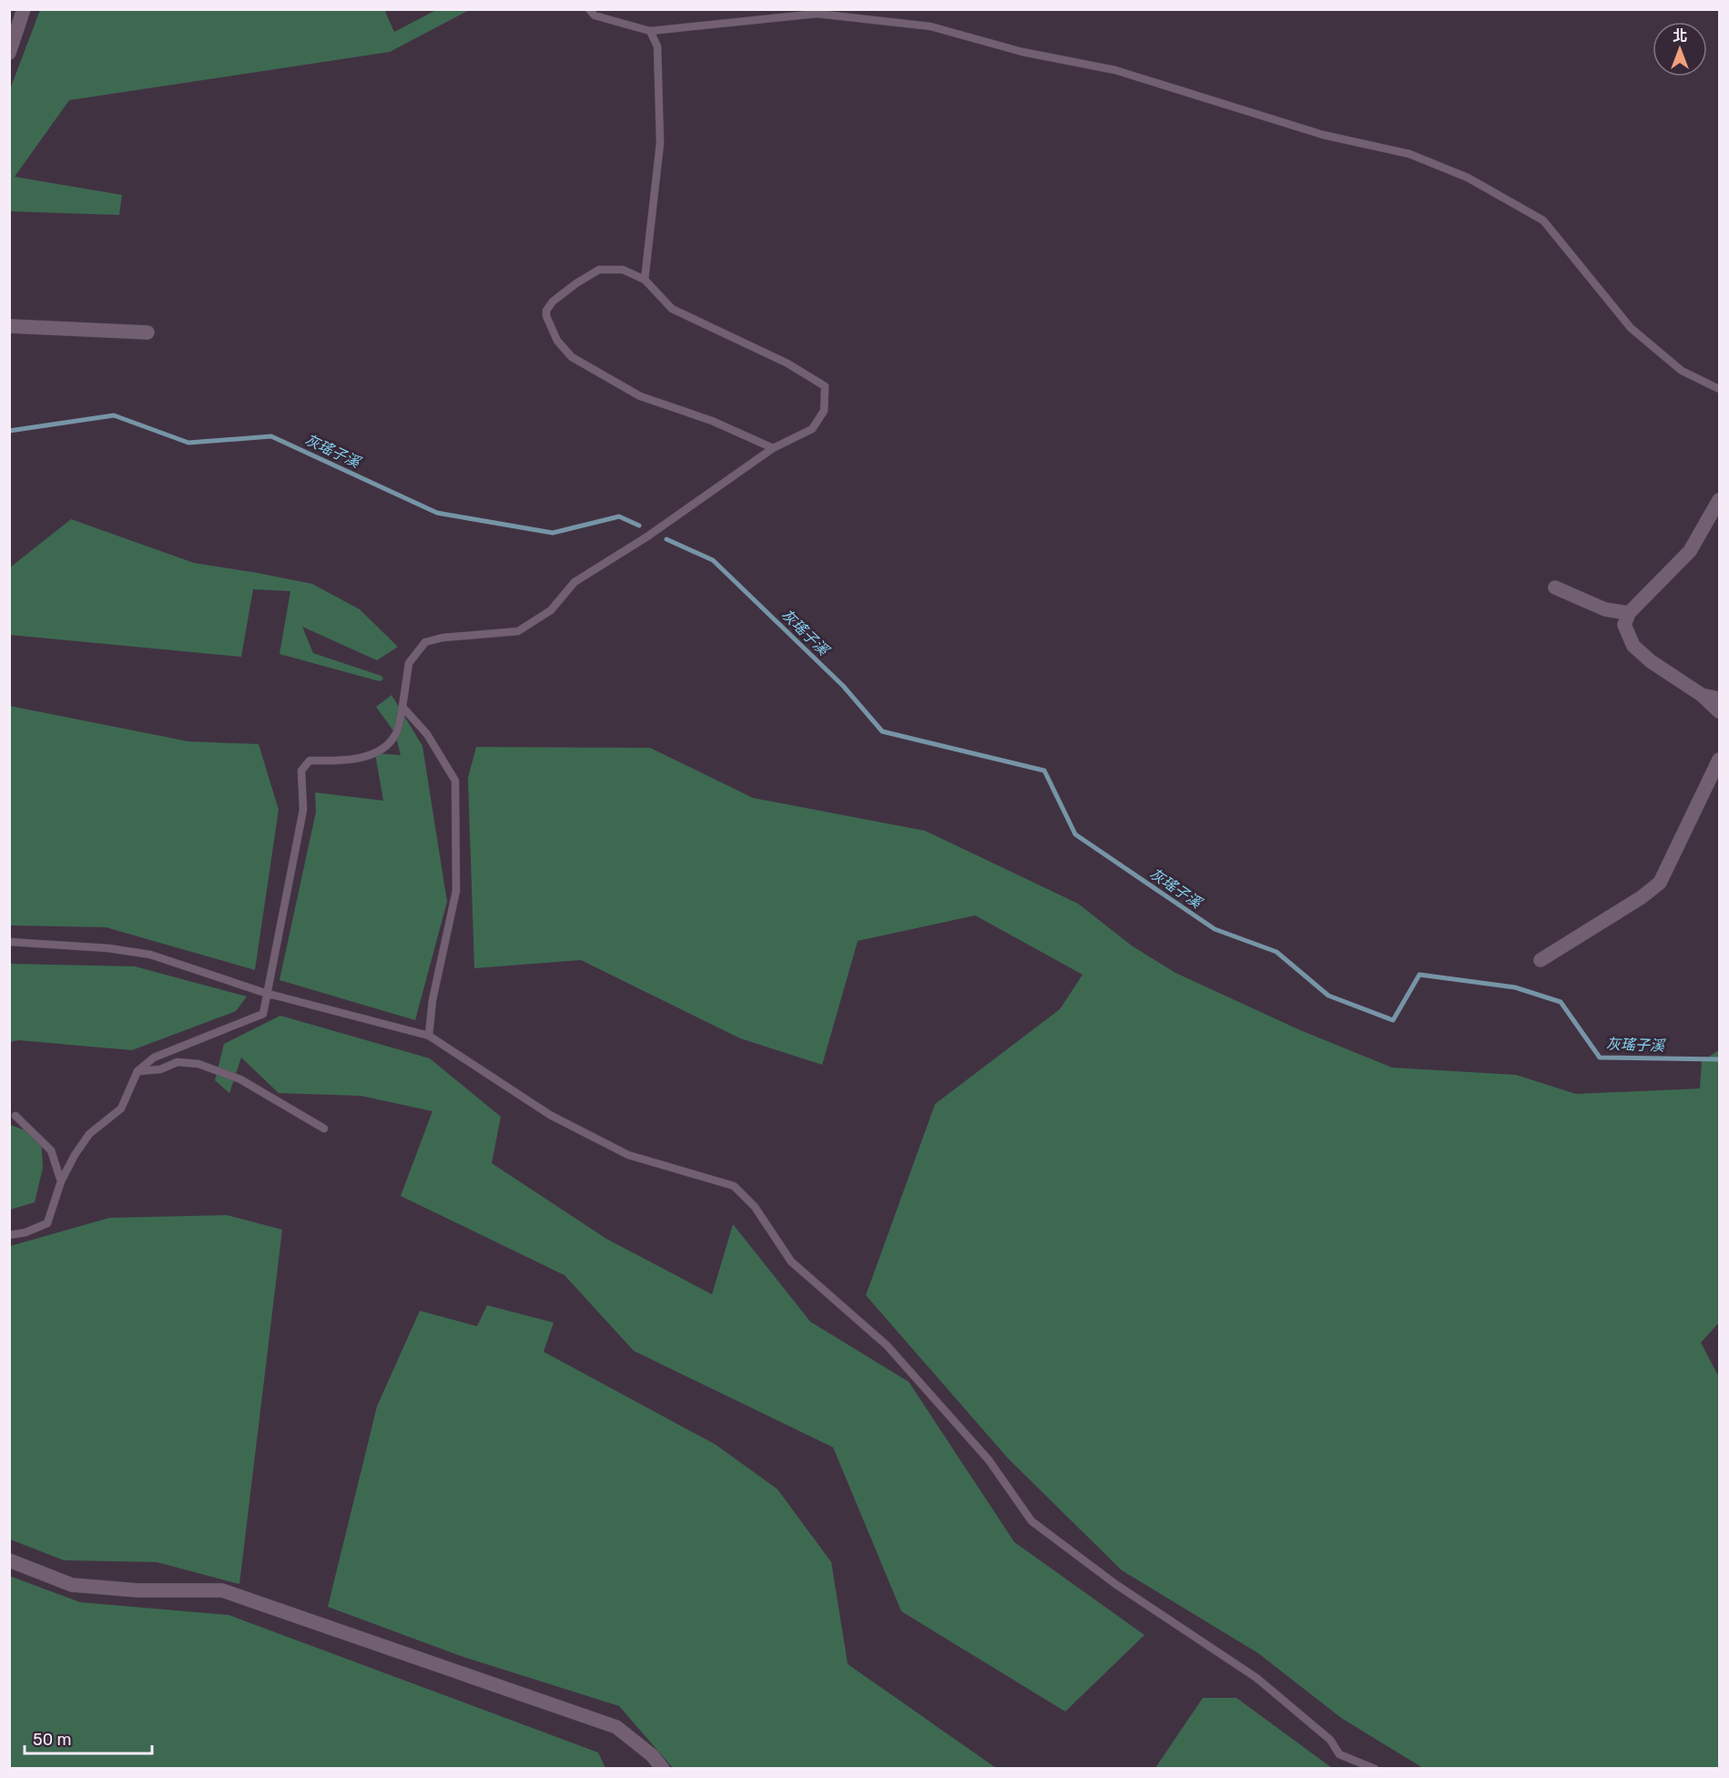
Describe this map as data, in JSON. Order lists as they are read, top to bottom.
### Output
{
  "water": ["灰瑤子溪"],
  "scale_bar": "50 m",
  "north": "top"
}
